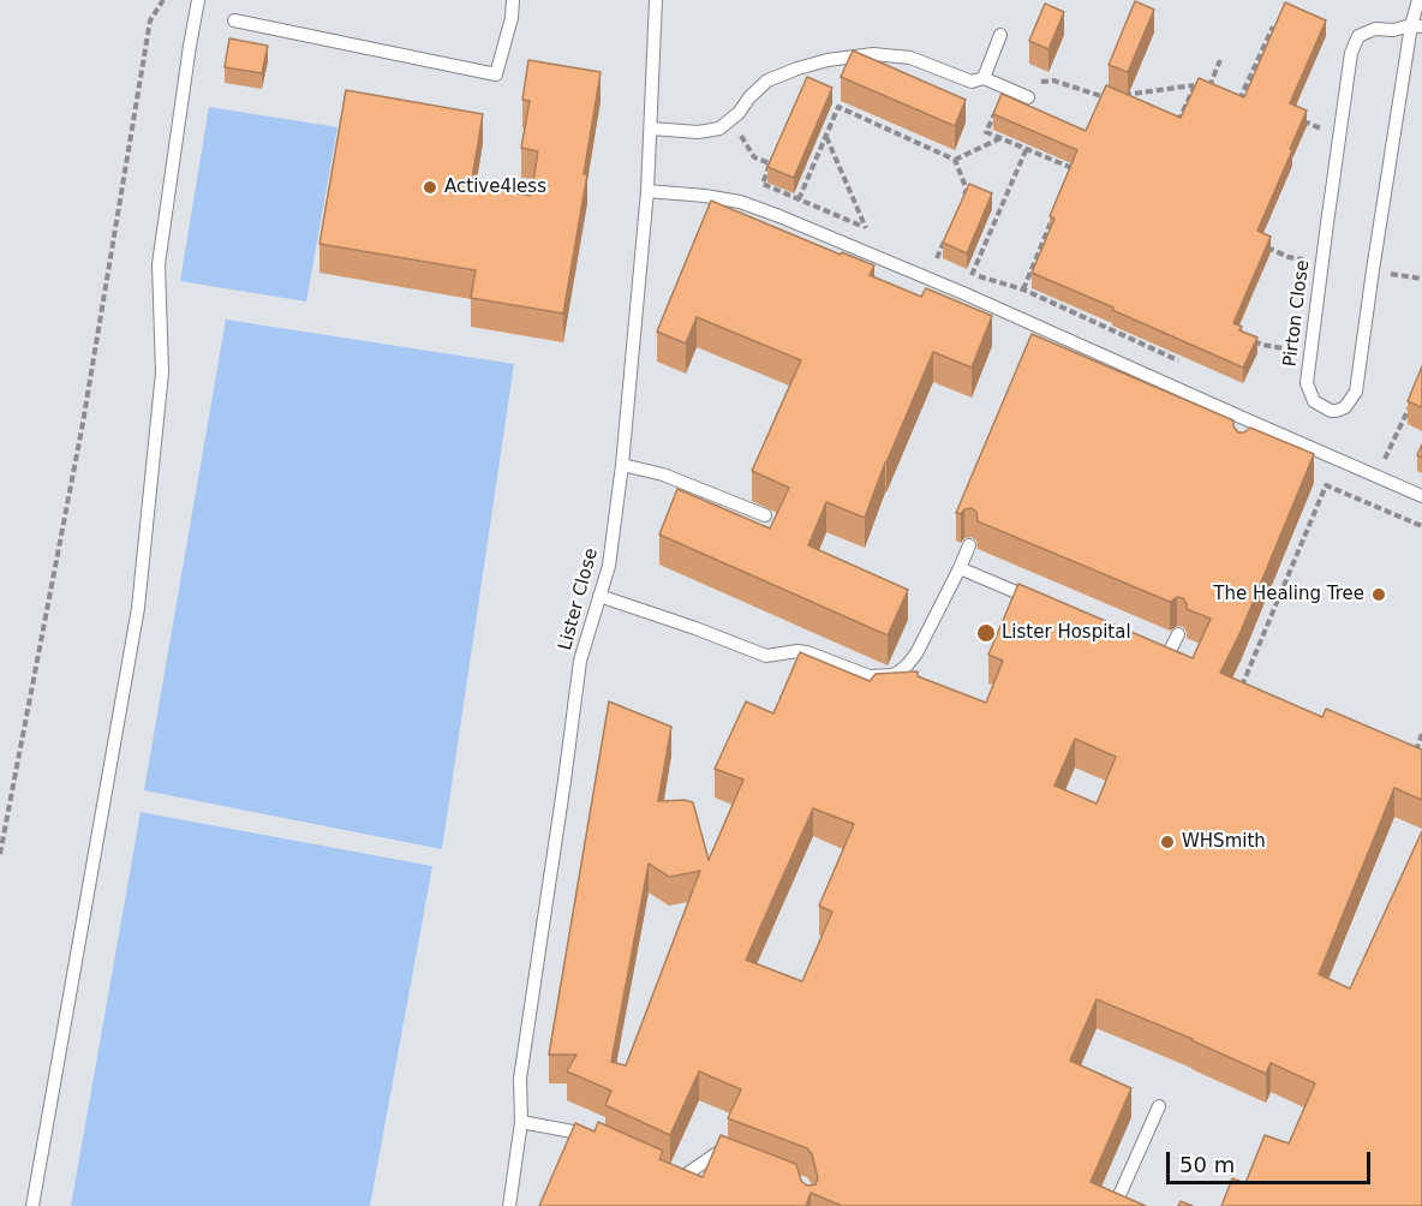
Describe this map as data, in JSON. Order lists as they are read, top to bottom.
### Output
{
  "streets": {
    "lane": ["Pirton Close", "Lister Close"]
  },
  "places": [
    "Active4less",
    "The Healing Tree",
    "Lister Hospital",
    "WHSmith"
  ],
  "scale_bar": "50 m"
}
